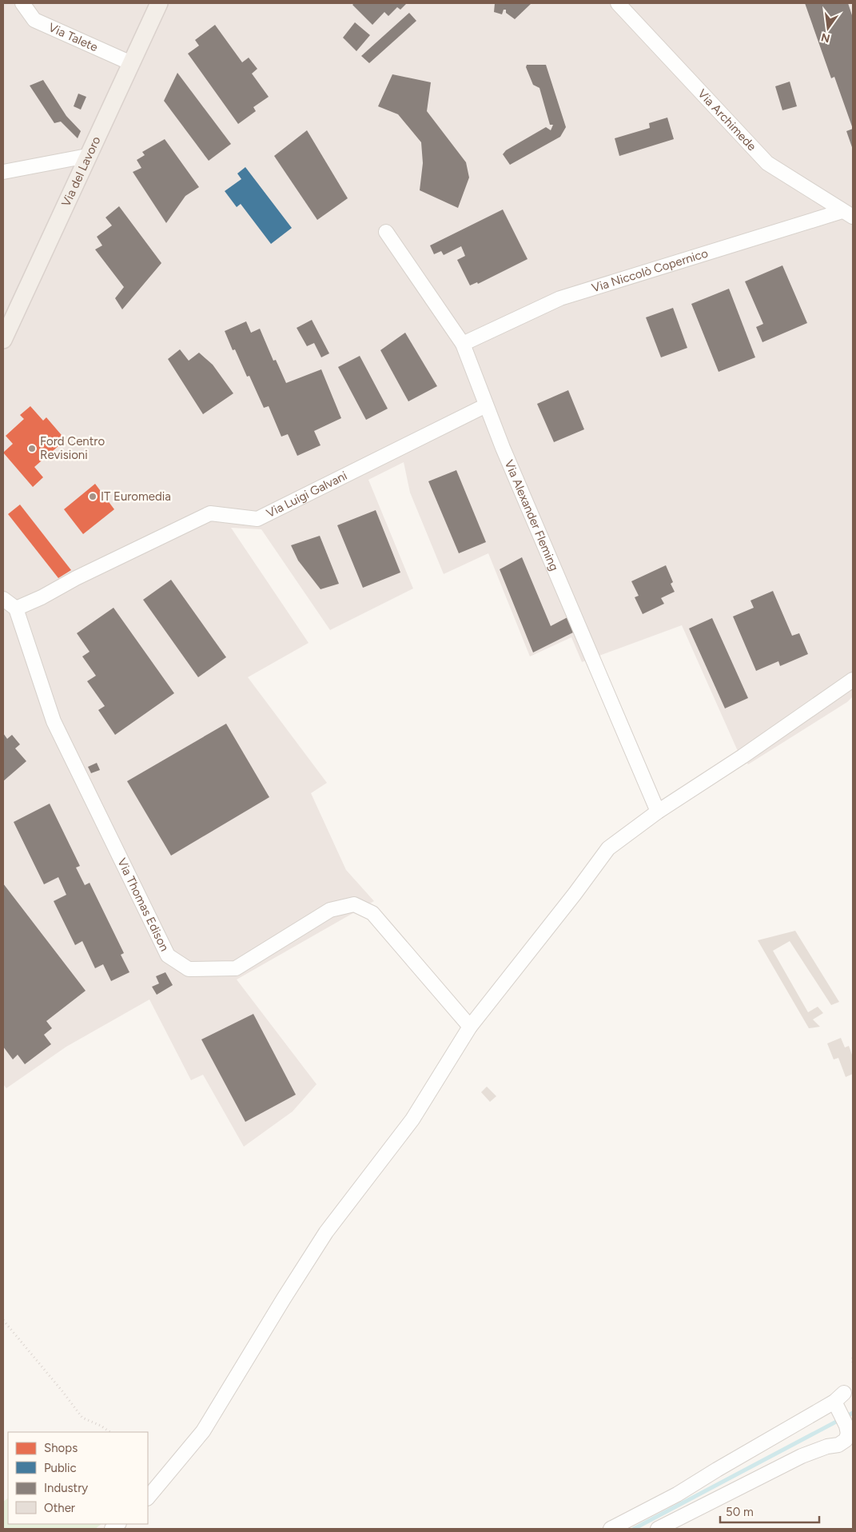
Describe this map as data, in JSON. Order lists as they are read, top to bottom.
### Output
{
  "streets": {
    "main road": ["Via del Lavoro"],
    "street": [
      "Via Talete",
      "Via Archimede",
      "Via Niccolò Copernico",
      "Via Luigi Galvani",
      "Via Alexander Fleming",
      "Via Thomas Edison"
    ]
  },
  "crossings": [
    ["Via Talete", "Via del Lavoro"],
    ["Via Archimede", "Via Niccolò Copernico"],
    ["Via Niccolò Copernico", "Via Alexander Fleming"],
    ["Via Luigi Galvani", "Via Alexander Fleming"],
    ["Via Luigi Galvani", "Via Thomas Edison"]
  ],
  "places": ["Ford Centro Revisioni", "IT Euromedia"],
  "legend": [
    "Shops",
    "Public",
    "Industry",
    "Other"
  ],
  "scale_bar": "50 m",
  "north": "bottom"
}
